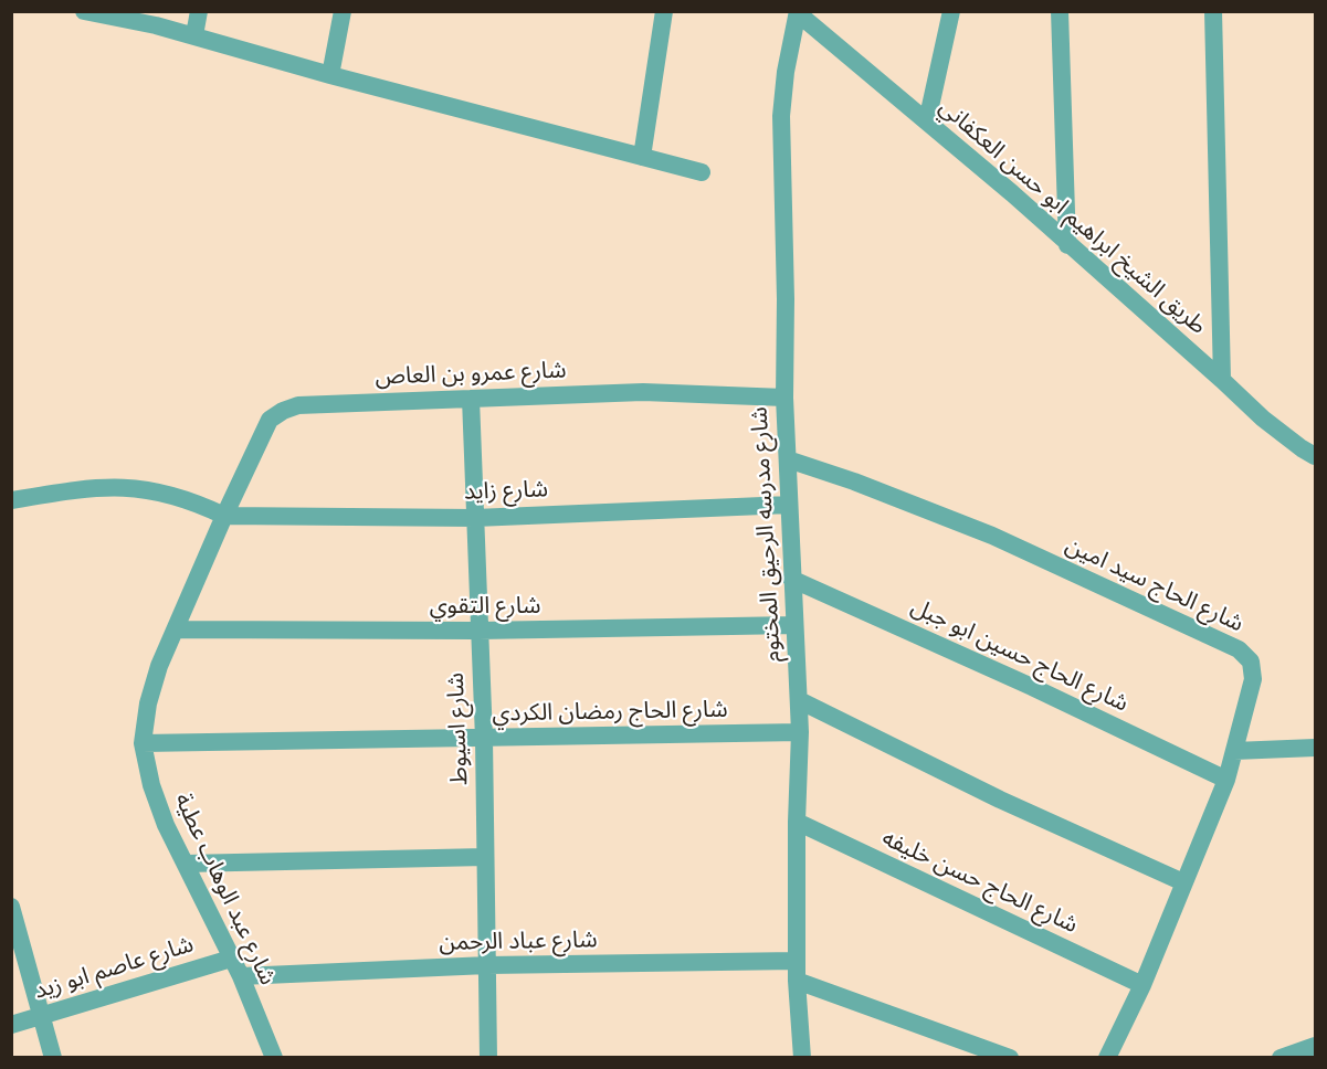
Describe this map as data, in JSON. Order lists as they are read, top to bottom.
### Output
{
  "streets": {
    "street": [
      "طريق الشيخ ابراهيم ابو حسن العكفاني",
      "شارع عمرو بن العاص",
      "شارع زايد",
      "شارع مدرسه الرحيق المختوم",
      "شارع الحاج سيد امين",
      "شارع التقوي",
      "شارع الحاج حسين ابو جبل",
      "شارع الحاج رمضان الكردي",
      "شارع اسيوط",
      "شارع الحاج حسن خليفه",
      "شارع عبد الوهاب عطية",
      "شارع عباد الرحمن",
      "شارع عاصم ابو زيد"
    ]
  },
  "crossings": [
    ["طريق الشيخ ابراهيم ابو حسن العكفاني", "شارع مدرسه الرحيق المختوم"],
    ["شارع عمرو بن العاص", "شارع زايد"],
    ["شارع عمرو بن العاص", "شارع مدرسه الرحيق المختوم"],
    ["شارع عمرو بن العاص", "شارع اسيوط"],
    ["شارع عمرو بن العاص", "شارع عبد الوهاب عطية"],
    ["شارع زايد", "شارع مدرسه الرحيق المختوم"],
    ["شارع زايد", "شارع اسيوط"],
    ["شارع زايد", "شارع عبد الوهاب عطية"],
    ["شارع مدرسه الرحيق المختوم", "شارع الحاج سيد امين"],
    ["شارع مدرسه الرحيق المختوم", "شارع التقوي"],
    ["شارع مدرسه الرحيق المختوم", "شارع الحاج حسين ابو جبل"],
    ["شارع مدرسه الرحيق المختوم", "شارع الحاج رمضان الكردي"],
    ["شارع مدرسه الرحيق المختوم", "شارع الحاج حسن خليفه"],
    ["شارع مدرسه الرحيق المختوم", "شارع عباد الرحمن"],
    ["شارع الحاج سيد امين", "شارع الحاج حسين ابو جبل"],
    ["شارع الحاج سيد امين", "شارع الحاج حسن خليفه"],
    ["شارع التقوي", "شارع اسيوط"],
    ["شارع التقوي", "شارع عبد الوهاب عطية"],
    ["شارع الحاج رمضان الكردي", "شارع اسيوط"],
    ["شارع الحاج رمضان الكردي", "شارع عبد الوهاب عطية"],
    ["شارع اسيوط", "شارع عباد الرحمن"],
    ["شارع عبد الوهاب عطية", "شارع عباد الرحمن"],
    ["شارع عبد الوهاب عطية", "شارع عاصم ابو زيد"]
  ]
}
